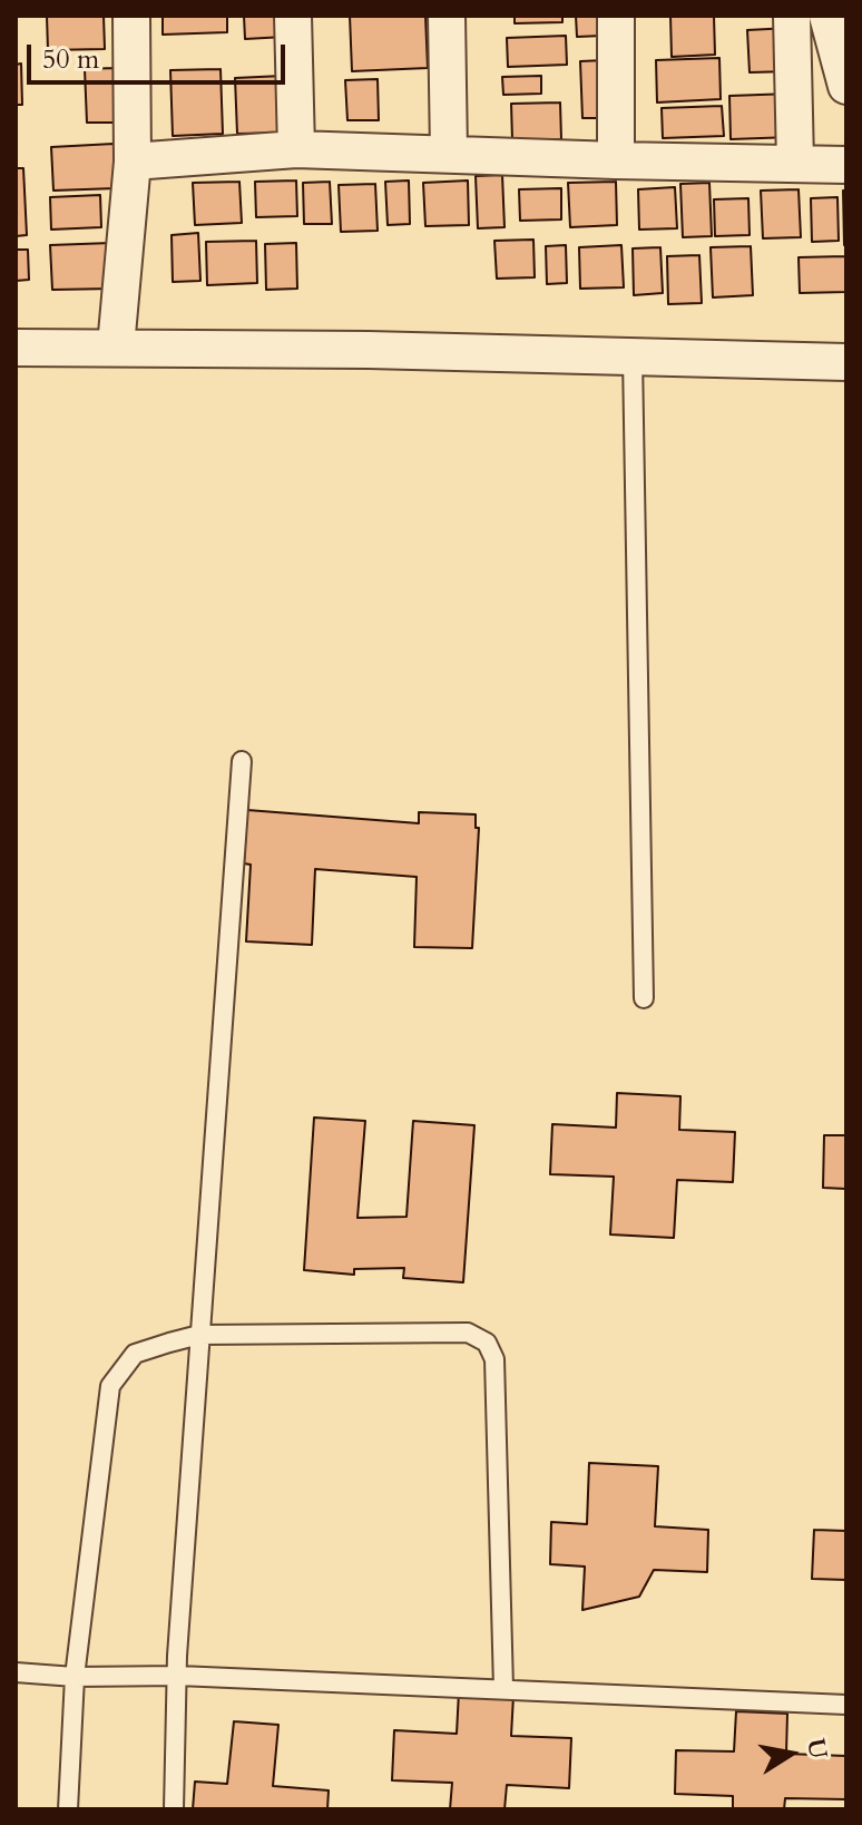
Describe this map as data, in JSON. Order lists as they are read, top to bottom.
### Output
{
  "scale_bar": "50 m",
  "north": "right"
}
